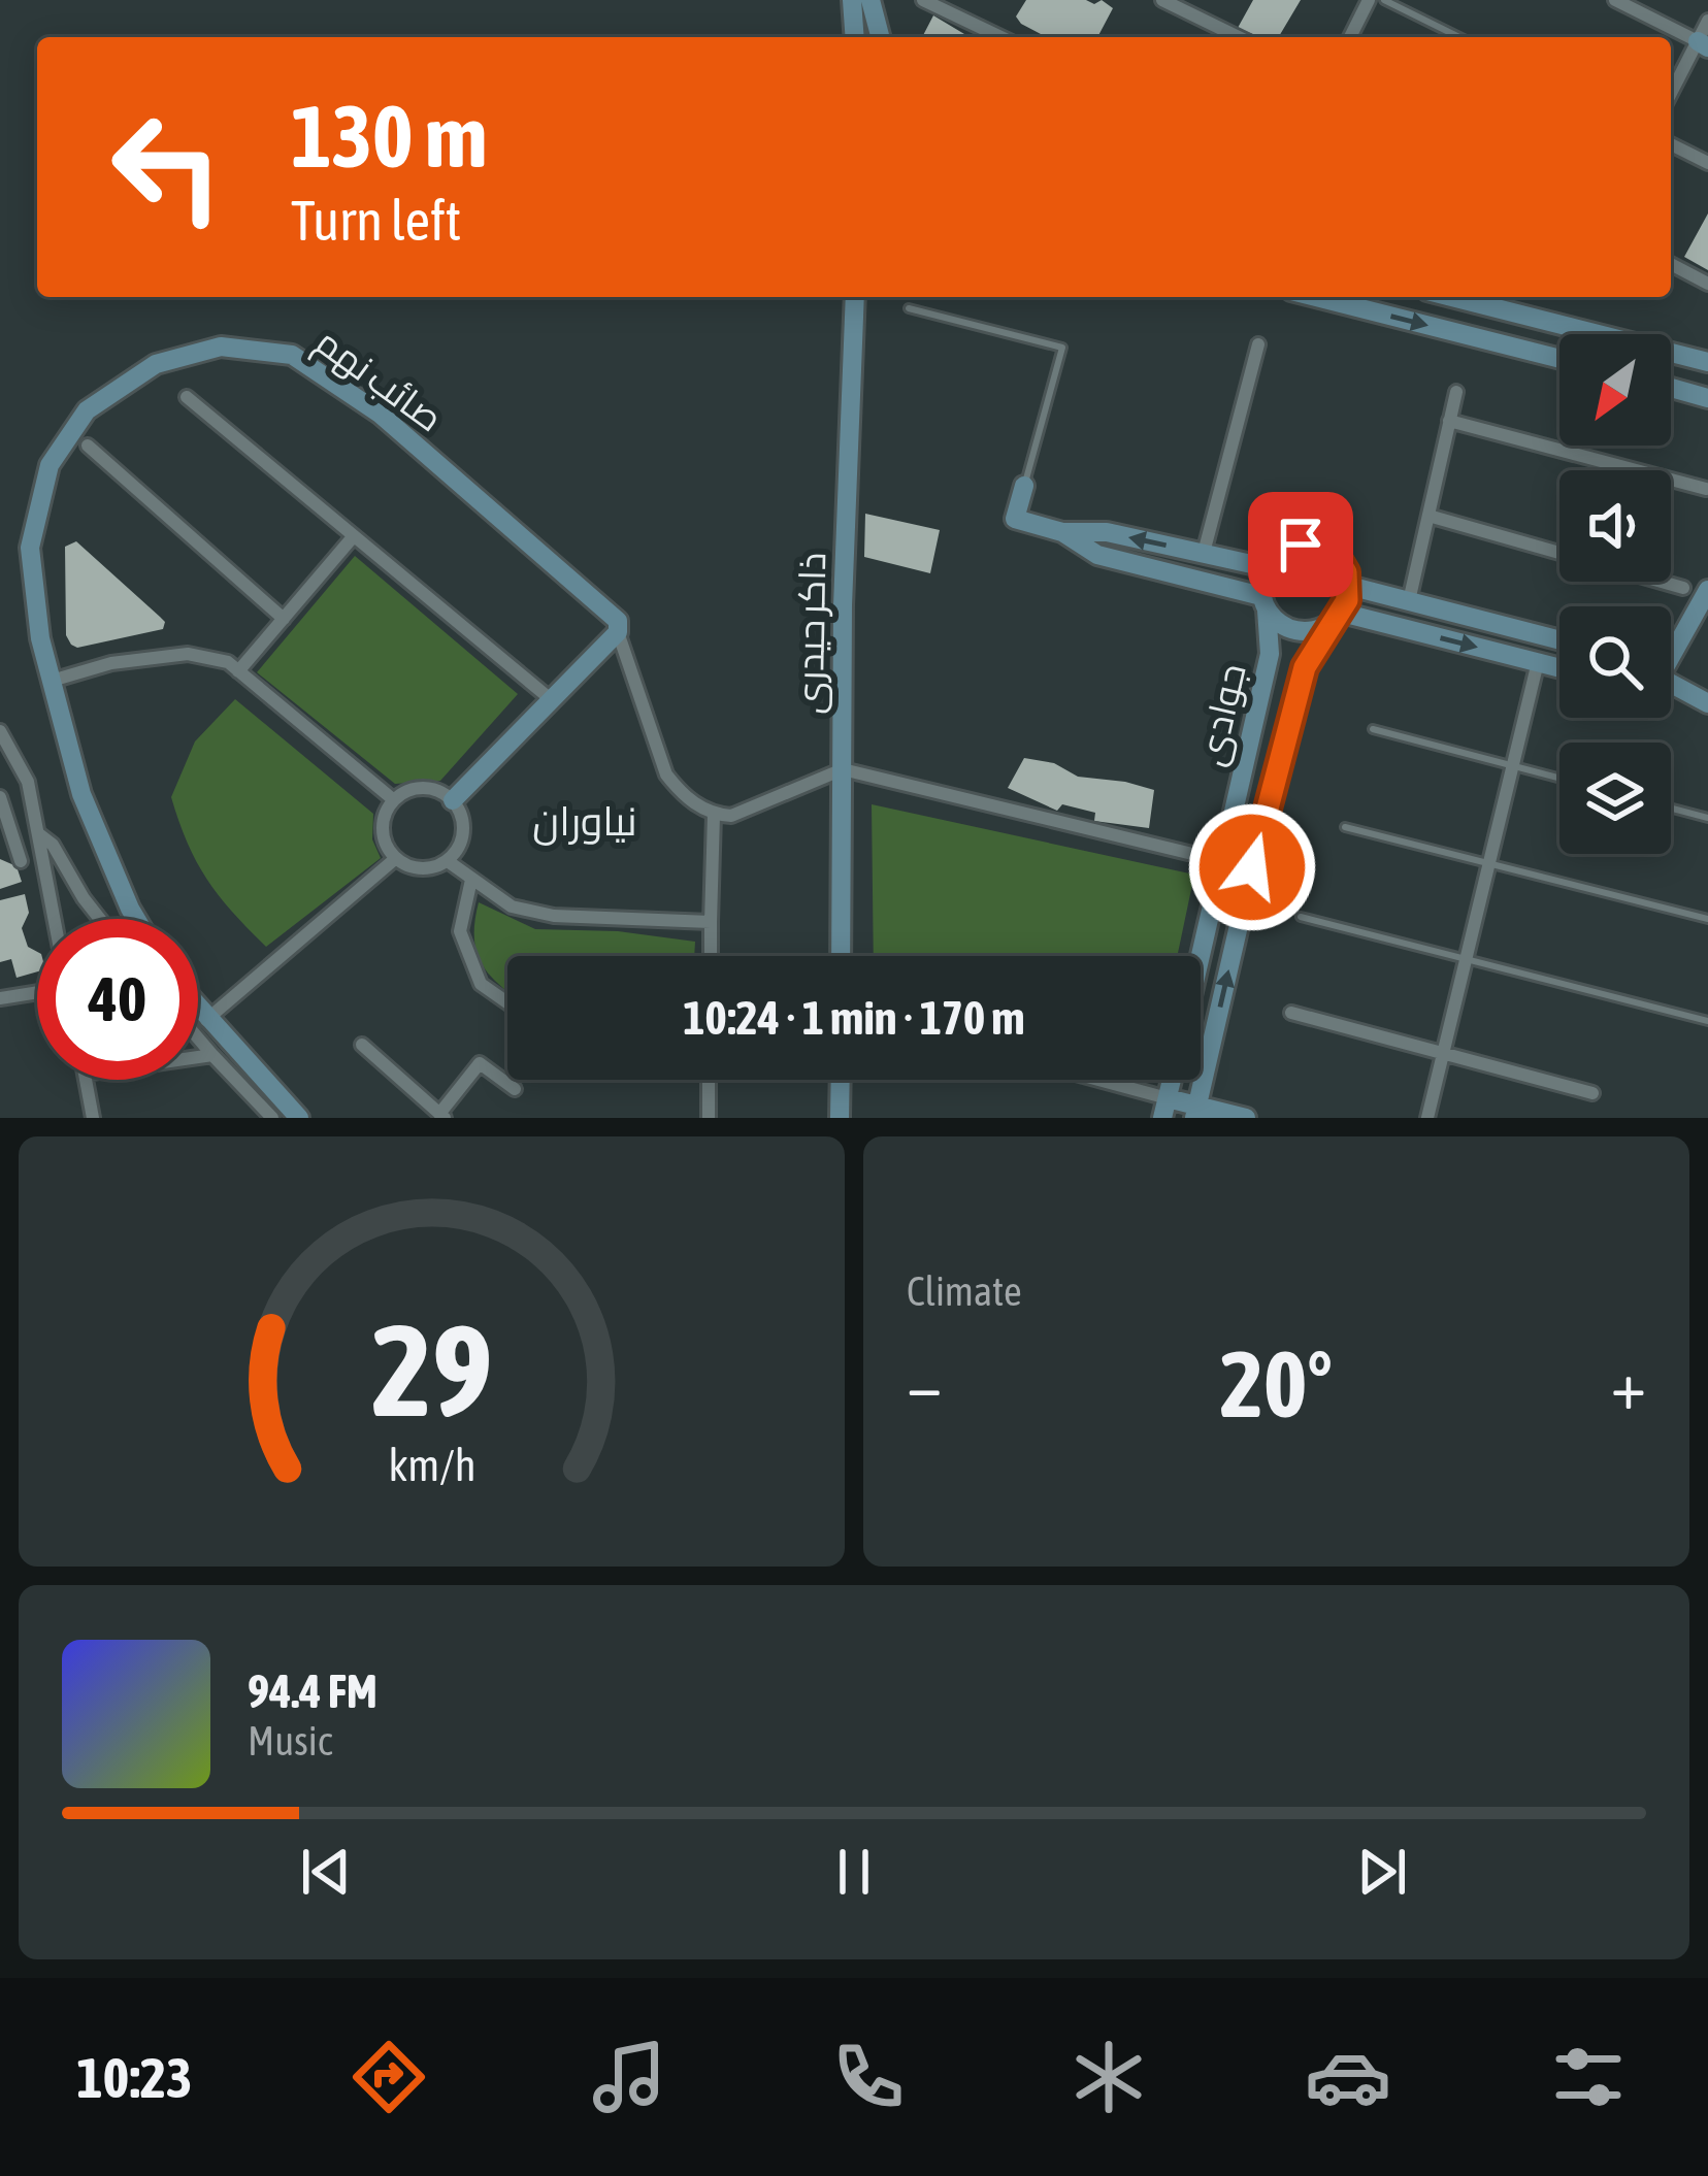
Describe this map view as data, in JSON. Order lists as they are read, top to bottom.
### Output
{
  "streets": {
    "street": ["صائب نهم", "ذاکر حیدری", "جوادی"]
  },
  "districts": ["نیاوران"],
  "north": "bottom left",
  "page": {
    "turn": ["130 m", "Turn left"],
    "limit": "40",
    "trip": "10:24 · 1 min · 170 m",
    "tile": "Climate",
    "heat": ["−", "20°", "+"],
    "song": ["94.4 FM", "Music"],
    "tabs": "10:23",
    "gauge": ["29", "km/h"]
  }
}
